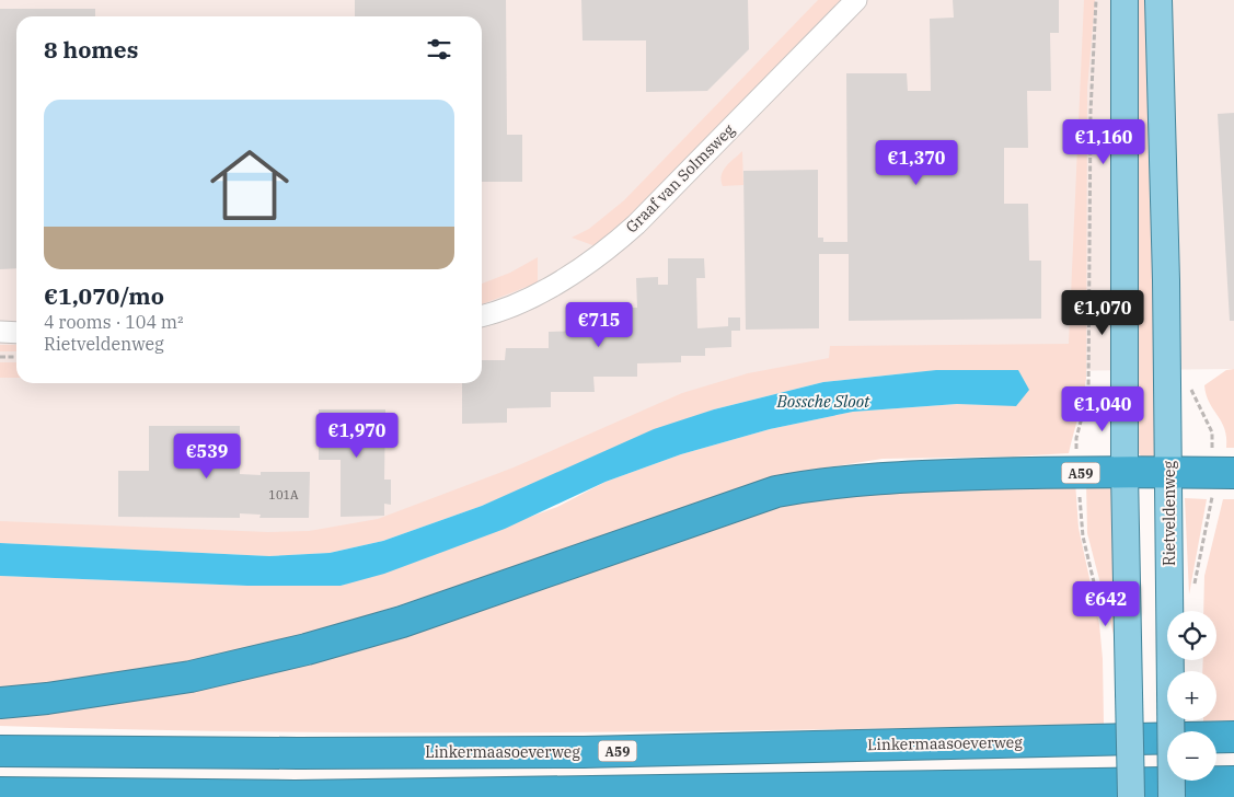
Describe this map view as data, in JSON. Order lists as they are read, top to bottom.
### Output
{
  "streets": {
    "highway": ["A59", "Linkermaasoeverweg"],
    "main road": ["Rietveldenweg"],
    "street": ["Graaf van Solmsweg"]
  },
  "water": ["Bossche Sloot"],
  "house_numbers": ["101A"],
  "page": {
    "heading": "8 homes",
    "list": [
      {
        "name": "€1,070/mo",
        "note": "4 rooms · 104 m² · Rietveldenweg"
      }
    ],
    "price": [
      "€1,160",
      "€1,370",
      "€1,070",
      "€715",
      "€1,040",
      "€1,970",
      "€539",
      "€642"
    ],
    "map_buttons": ["+", "−"]
  }
}
